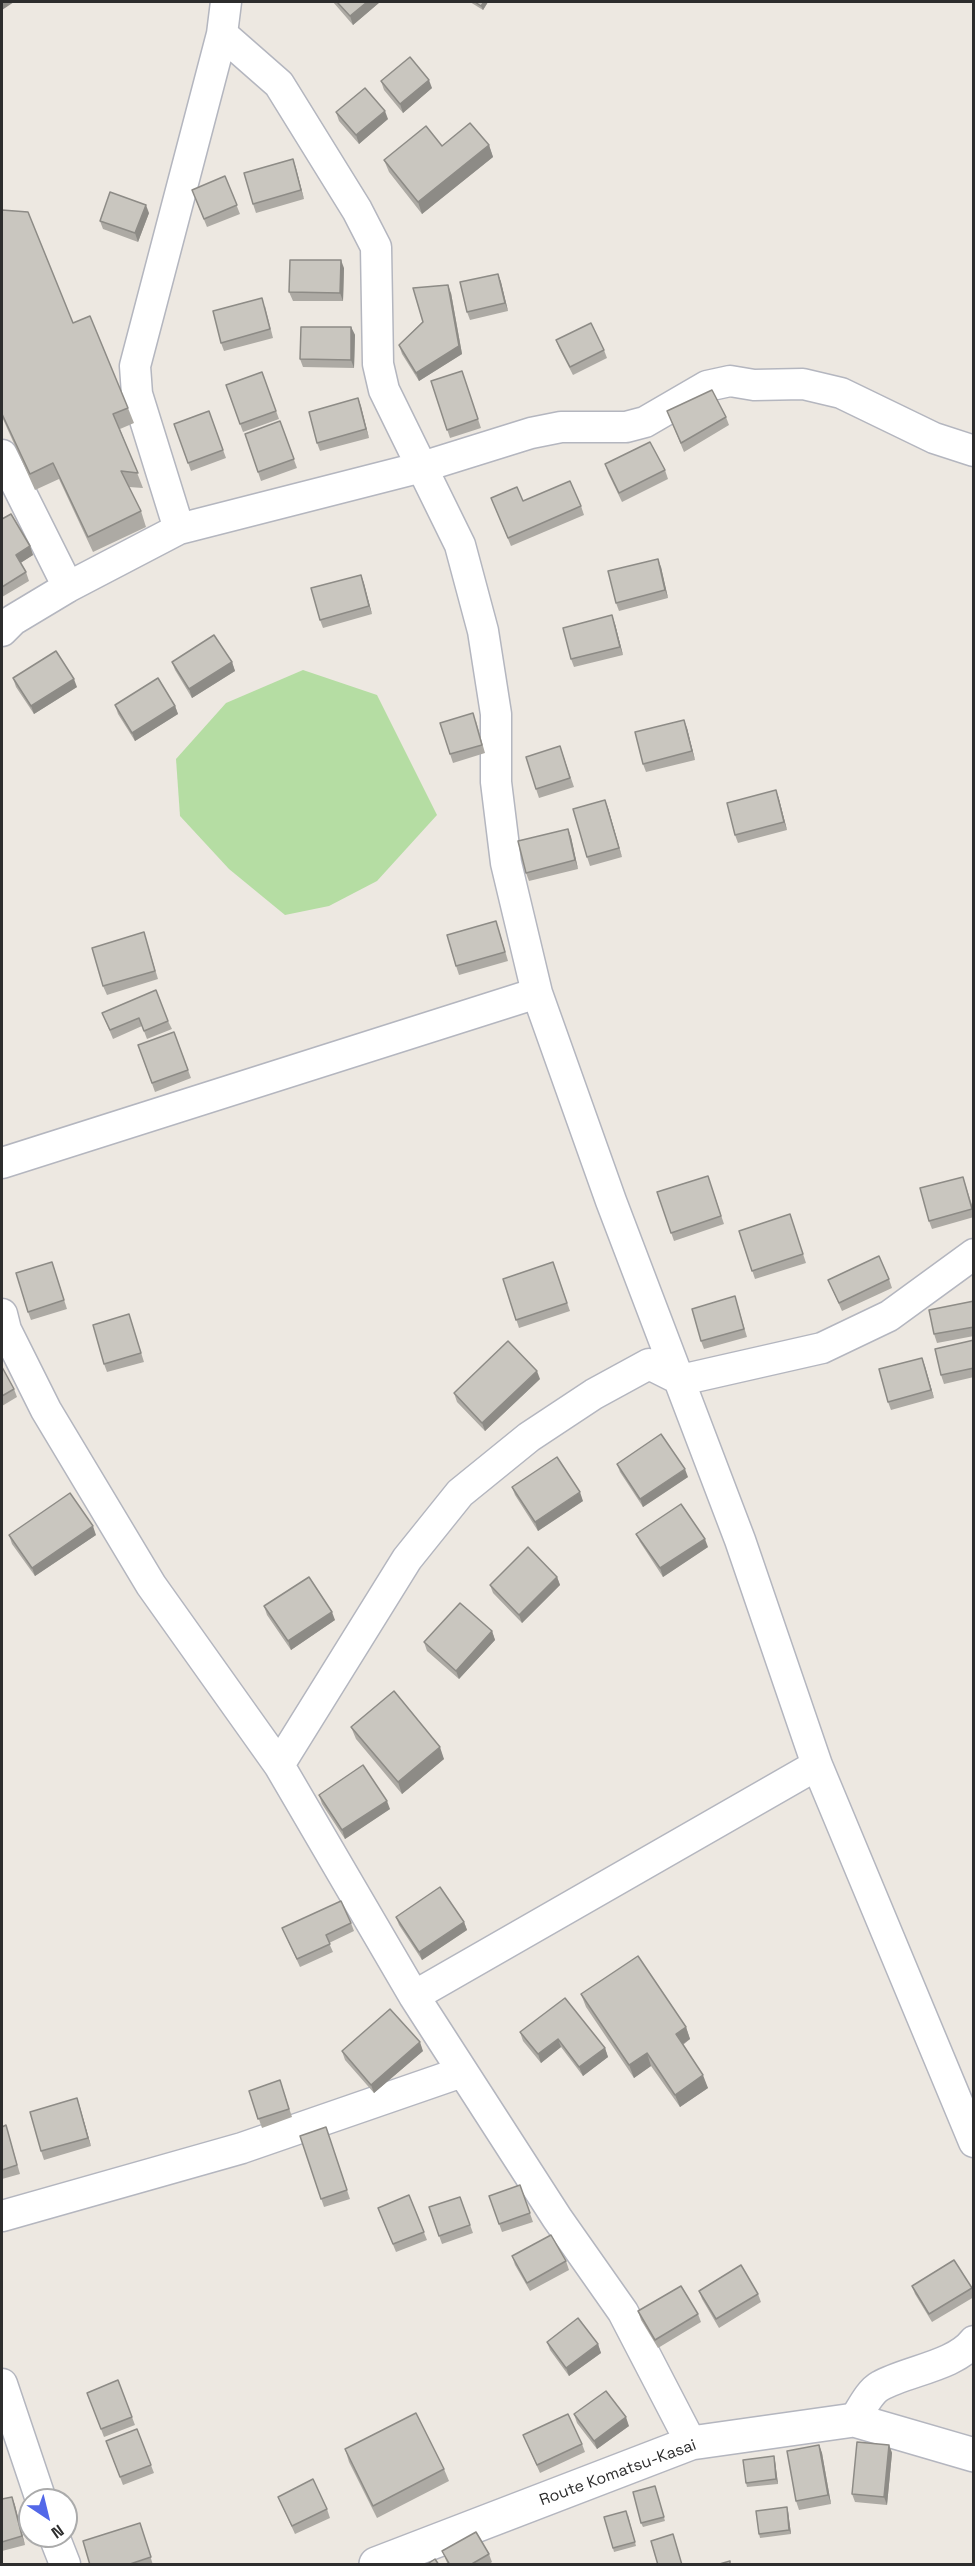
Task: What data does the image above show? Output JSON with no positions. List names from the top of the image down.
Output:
{
  "streets": {
    "main road": ["Route Komatsu-Kasai"]
  },
  "north": "bottom right"
}
